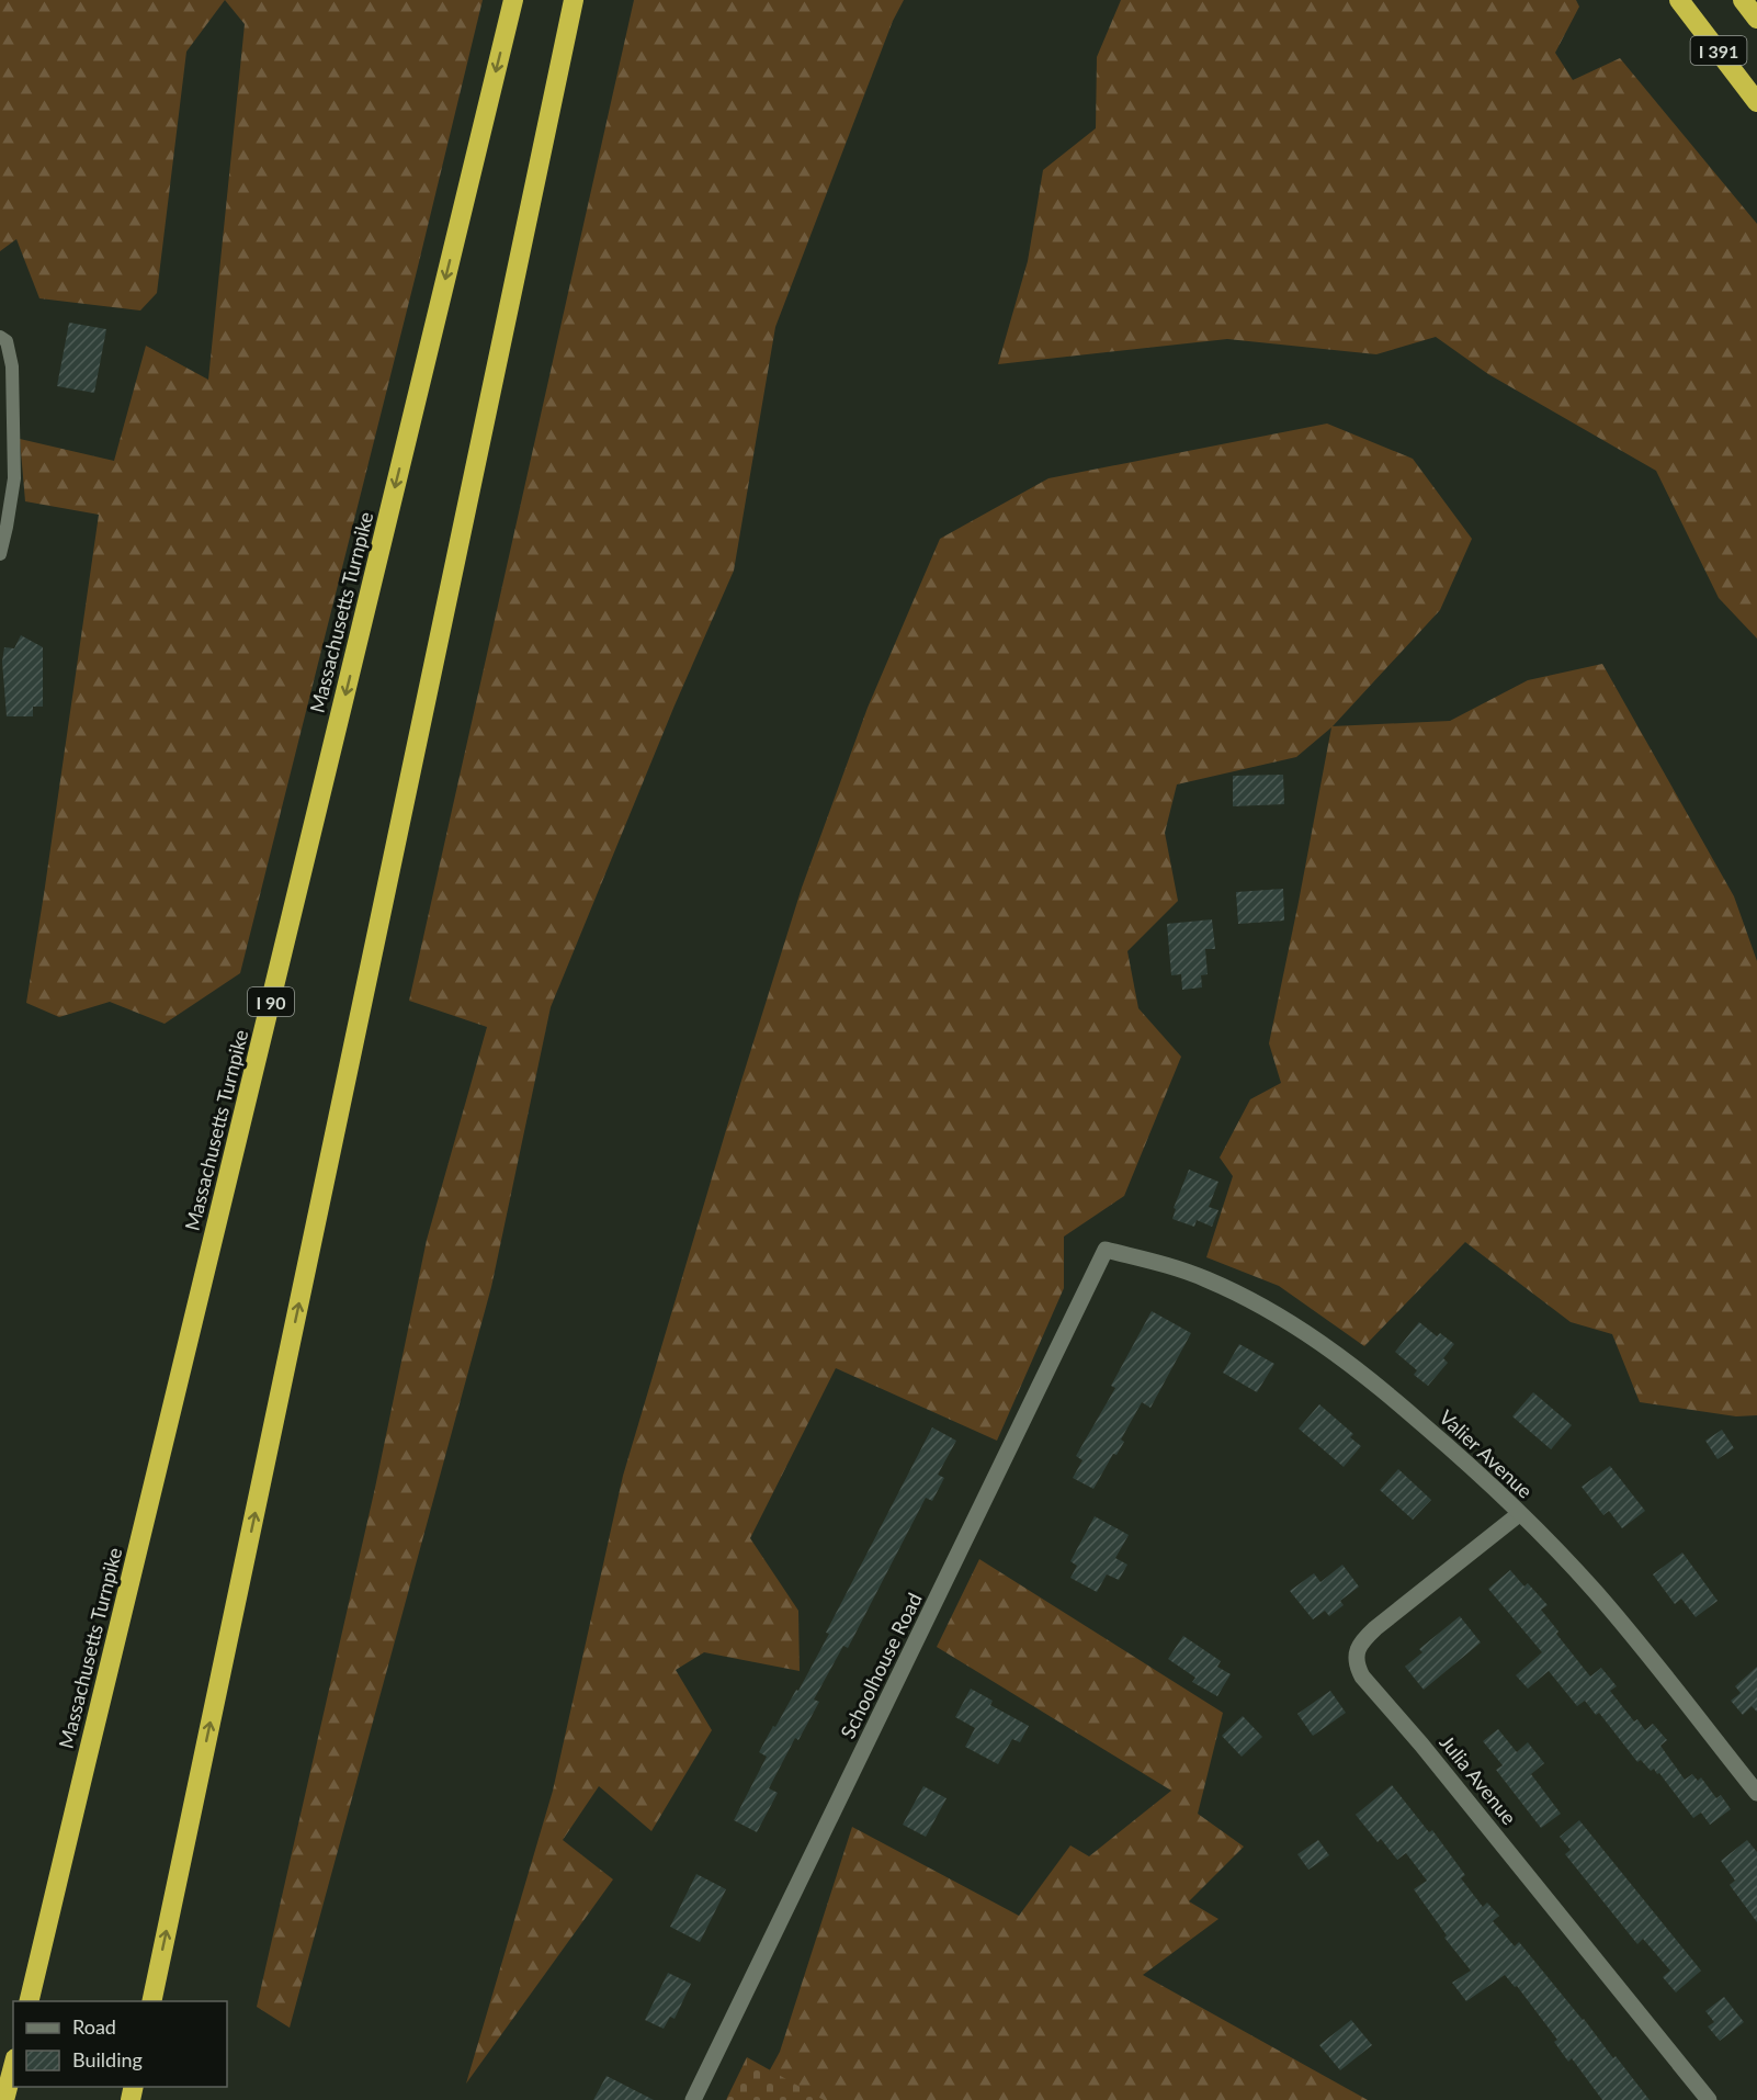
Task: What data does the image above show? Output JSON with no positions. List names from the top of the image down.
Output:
{
  "streets": {
    "highway": ["I 391", "Massachusetts Turnpike", "I 90"],
    "street": ["Valier Avenue", "Schoolhouse Road", "Julia Avenue"]
  },
  "crossings": [
    ["Valier Avenue", "Schoolhouse Road"],
    ["Valier Avenue", "Julia Avenue"]
  ],
  "legend": ["Road", "Building"]
}
